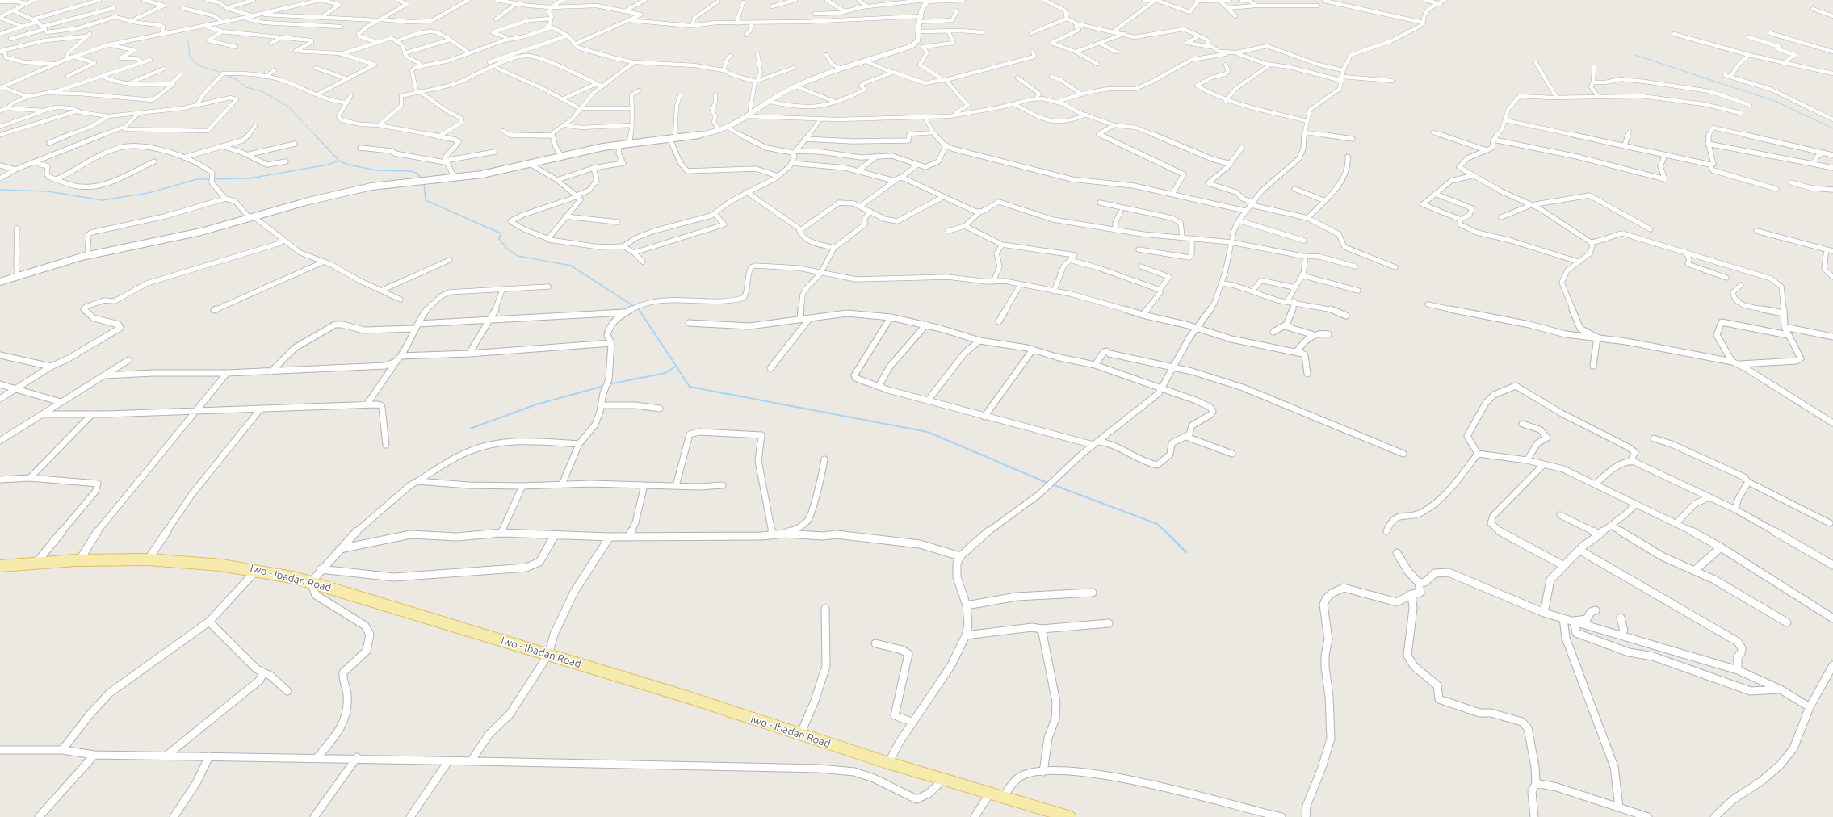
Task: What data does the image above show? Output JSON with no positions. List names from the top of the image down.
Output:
{
  "streets": {
    "main road": ["Iwo - Ibadan Road"]
  }
}
